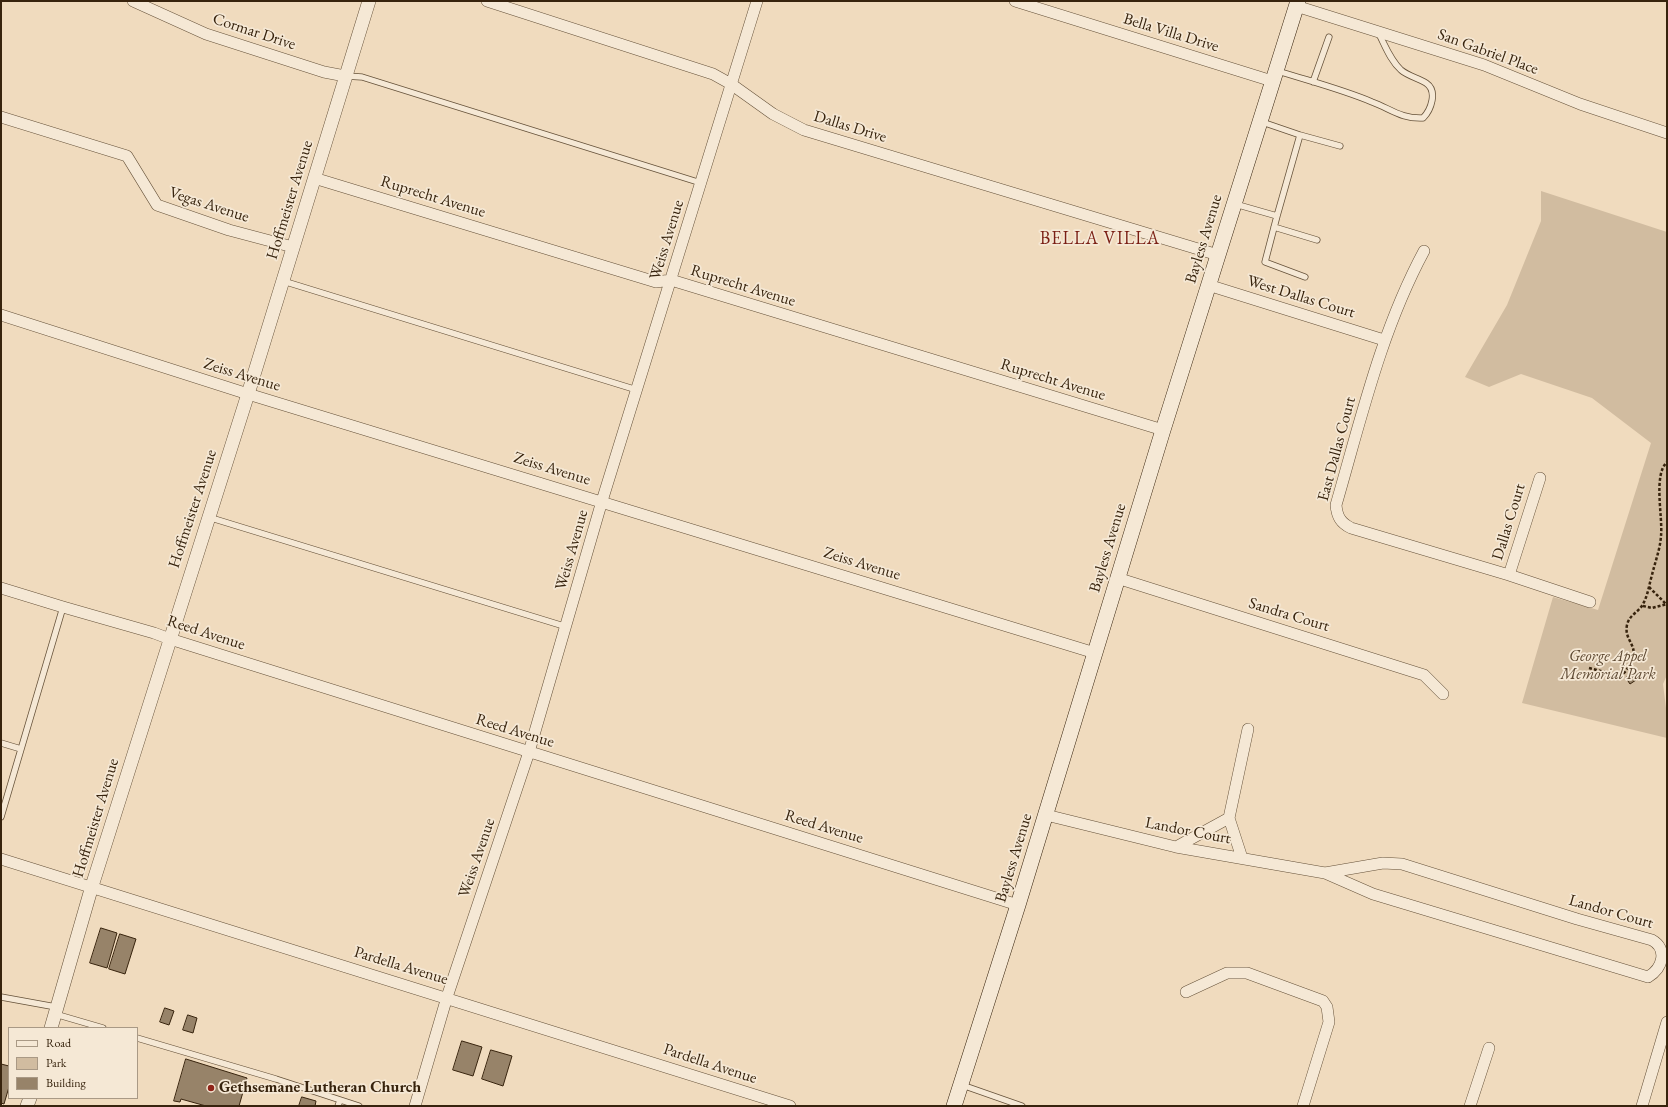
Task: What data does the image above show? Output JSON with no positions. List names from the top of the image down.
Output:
{
  "streets": {
    "main road": ["Bayless Avenue"],
    "street": [
      "Cormar Drive",
      "Bella Villa Drive",
      "San Gabriel Place",
      "Dallas Drive",
      "Ruprecht Avenue",
      "Hoffmeister Avenue",
      "Vegas Avenue",
      "Weiss Avenue",
      "West Dallas Court",
      "Zeiss Avenue",
      "East Dallas Court",
      "Dallas Court",
      "Sandra Court",
      "Reed Avenue",
      "Landor Court",
      "Pardella Avenue"
    ]
  },
  "crossings": [
    ["Cormar Drive", "Hoffmeister Avenue"],
    ["Bella Villa Drive", "Bayless Avenue"],
    ["San Gabriel Place", "Bayless Avenue"],
    ["Dallas Drive", "Bayless Avenue"],
    ["Dallas Drive", "Weiss Avenue"],
    ["Ruprecht Avenue", "Hoffmeister Avenue"],
    ["Ruprecht Avenue", "Bayless Avenue"],
    ["Ruprecht Avenue", "Weiss Avenue"],
    ["Hoffmeister Avenue", "Vegas Avenue"],
    ["Hoffmeister Avenue", "Zeiss Avenue"],
    ["Hoffmeister Avenue", "Reed Avenue"],
    ["Hoffmeister Avenue", "Pardella Avenue"],
    ["Bayless Avenue", "West Dallas Court"],
    ["Bayless Avenue", "Zeiss Avenue"],
    ["Bayless Avenue", "Sandra Court"],
    ["Bayless Avenue", "Reed Avenue"],
    ["Bayless Avenue", "Landor Court"],
    ["Weiss Avenue", "Zeiss Avenue"],
    ["Weiss Avenue", "Reed Avenue"],
    ["Weiss Avenue", "Pardella Avenue"],
    ["West Dallas Court", "East Dallas Court"],
    ["East Dallas Court", "Dallas Court"]
  ],
  "districts": ["BELLA VILLA"],
  "parks": ["George Appel Memorial Park"],
  "places": ["Gethsemane Lutheran Church"],
  "legend": ["Road", "Park", "Building"]
}
